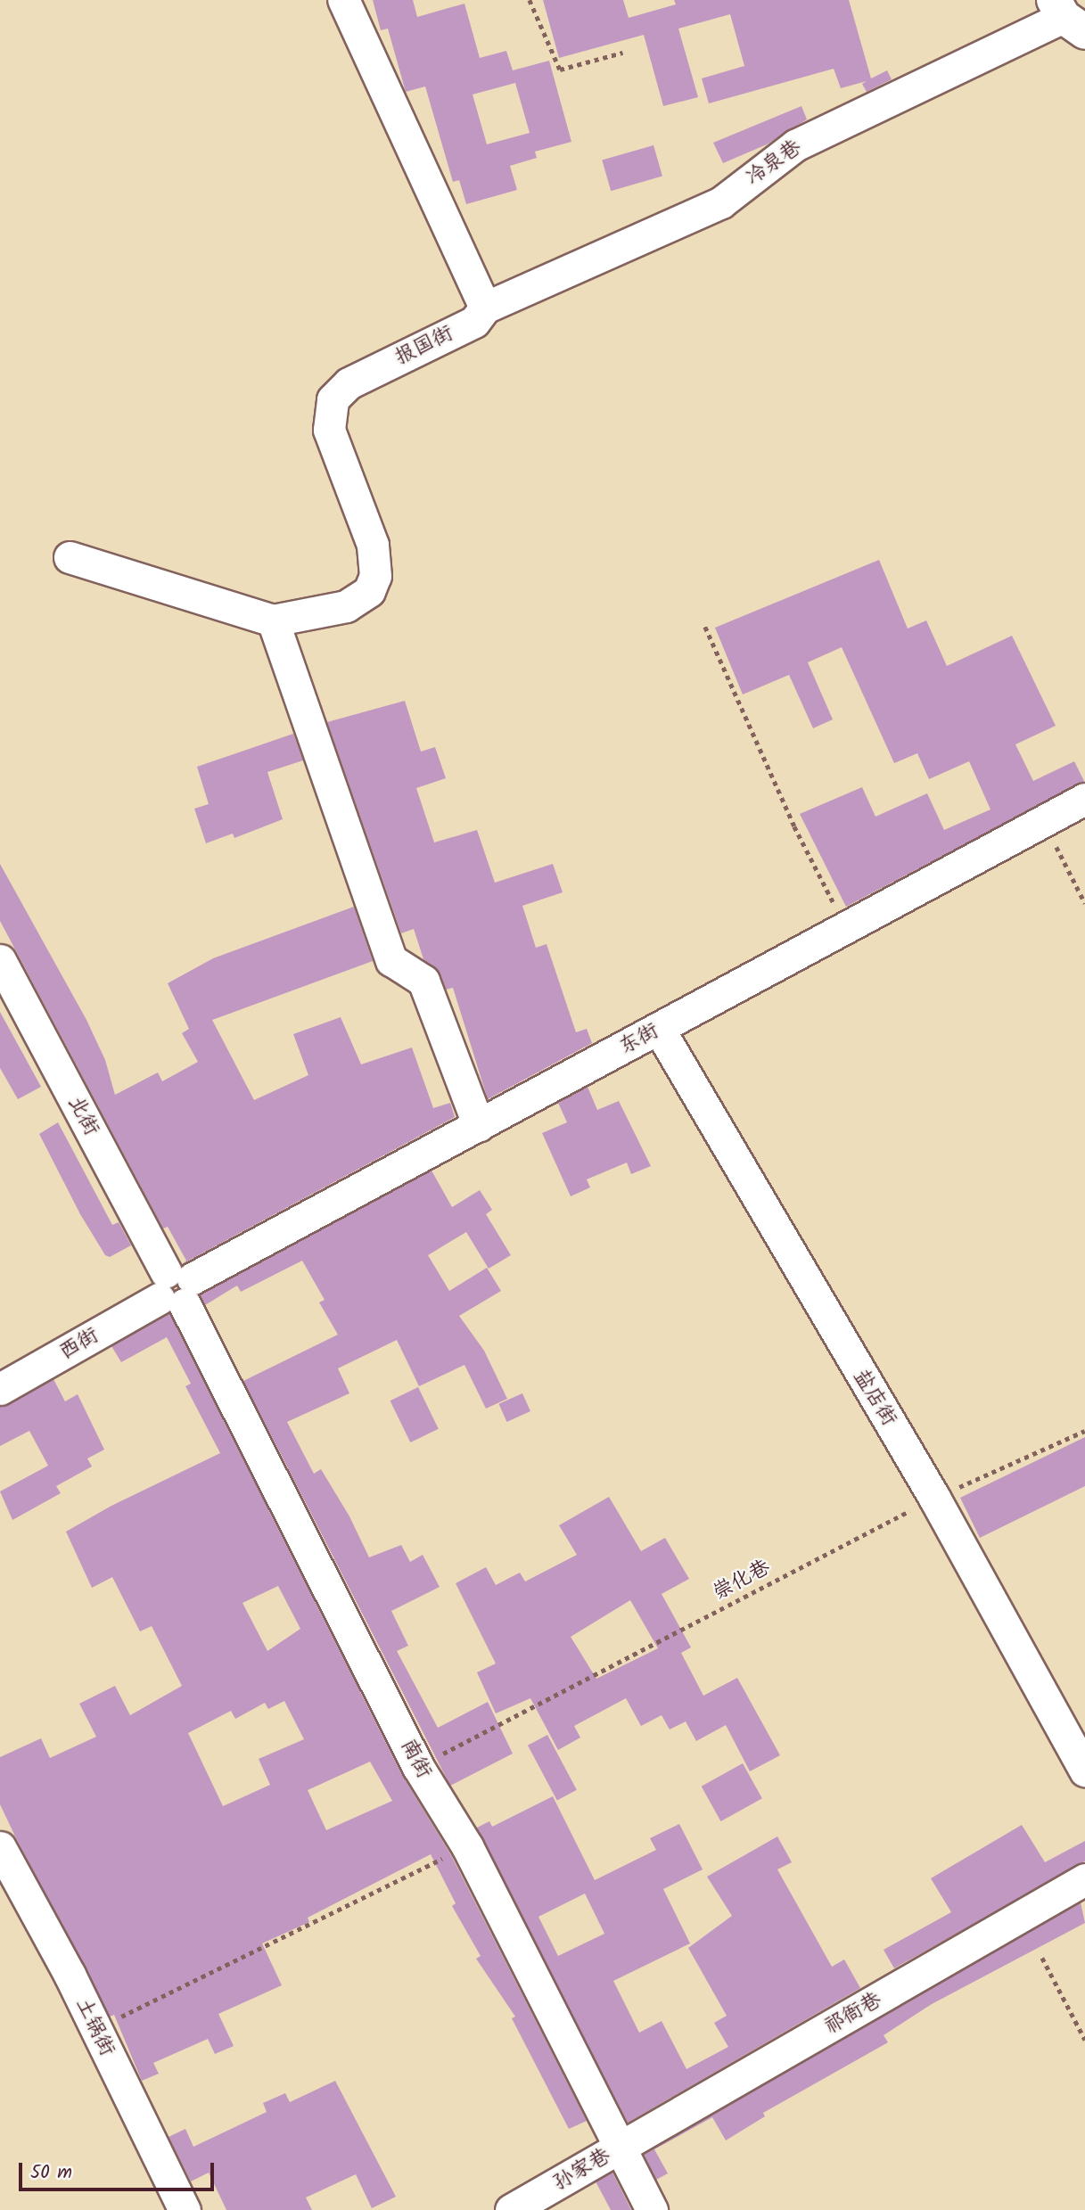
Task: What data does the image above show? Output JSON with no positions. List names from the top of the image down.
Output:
{
  "streets": {
    "street": [
      "冷泉巷",
      "报国街",
      "东街",
      "北街",
      "西街",
      "盐店街",
      "南街",
      "祁衙巷",
      "土锅街",
      "孙家巷"
    ],
    "path": ["崇化巷"]
  },
  "crossings": [
    ["冷泉巷", "报国街"],
    ["东街", "北街"],
    ["东街", "西街"],
    ["东街", "盐店街"],
    ["东街", "南街"],
    ["北街", "西街"],
    ["北街", "南街"],
    ["西街", "南街"],
    ["盐店街", "崇化巷"],
    ["崇化巷", "南街"],
    ["南街", "祁衙巷"],
    ["南街", "孙家巷"],
    ["祁衙巷", "孙家巷"]
  ],
  "scale_bar": "50 m"
}
